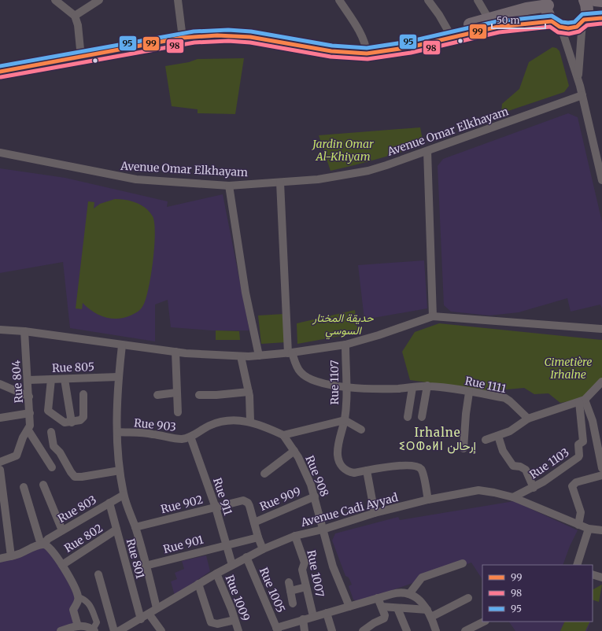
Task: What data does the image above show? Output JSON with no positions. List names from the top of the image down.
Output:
{
  "streets": {
    "street": [
      "Avenue Omar Elkhayam",
      "Rue 805",
      "Rue 804",
      "Rue 1107",
      "Rue 1111",
      "Rue 903",
      "Rue 1103",
      "Rue 908",
      "Rue 911",
      "Rue 909",
      "Rue 902",
      "Rue 803",
      "Avenue Cadi Ayyad",
      "Rue 802",
      "Rue 901",
      "Rue 801",
      "Rue 1007",
      "Rue 1005",
      "Rue 1009"
    ]
  },
  "crossings": [
    ["Avenue Omar Elkhayam", "Rue 1111"],
    ["Rue 805", "Rue 804"],
    ["Rue 1107", "Rue 1111"],
    ["Rue 903", "Rue 911"],
    ["Rue 1103", "Avenue Cadi Ayyad"],
    ["Rue 908", "Rue 909"],
    ["Rue 908", "Avenue Cadi Ayyad"],
    ["Rue 911", "Rue 902"],
    ["Rue 911", "Avenue Cadi Ayyad"],
    ["Rue 911", "Rue 901"],
    ["Rue 909", "Rue 902"],
    ["Rue 803", "Rue 801"],
    ["Avenue Cadi Ayyad", "Rue 801"],
    ["Avenue Cadi Ayyad", "Rue 1007"],
    ["Avenue Cadi Ayyad", "Rue 1005"],
    ["Avenue Cadi Ayyad", "Rue 1009"],
    ["Rue 802", "Rue 801"]
  ],
  "districts": ["Irhalne ⵉⵔⵀⴰⵍⵏ إرحالن"],
  "parks": ["Jardin Omar Al-Khiyam", "حديقة المختار السوسي", "Cimetière Irhalne"],
  "lines": ["transit line 95", "transit line 99", "transit line 98"],
  "legend": ["99", "98", "95"],
  "scale_bar": "50 m"
}
